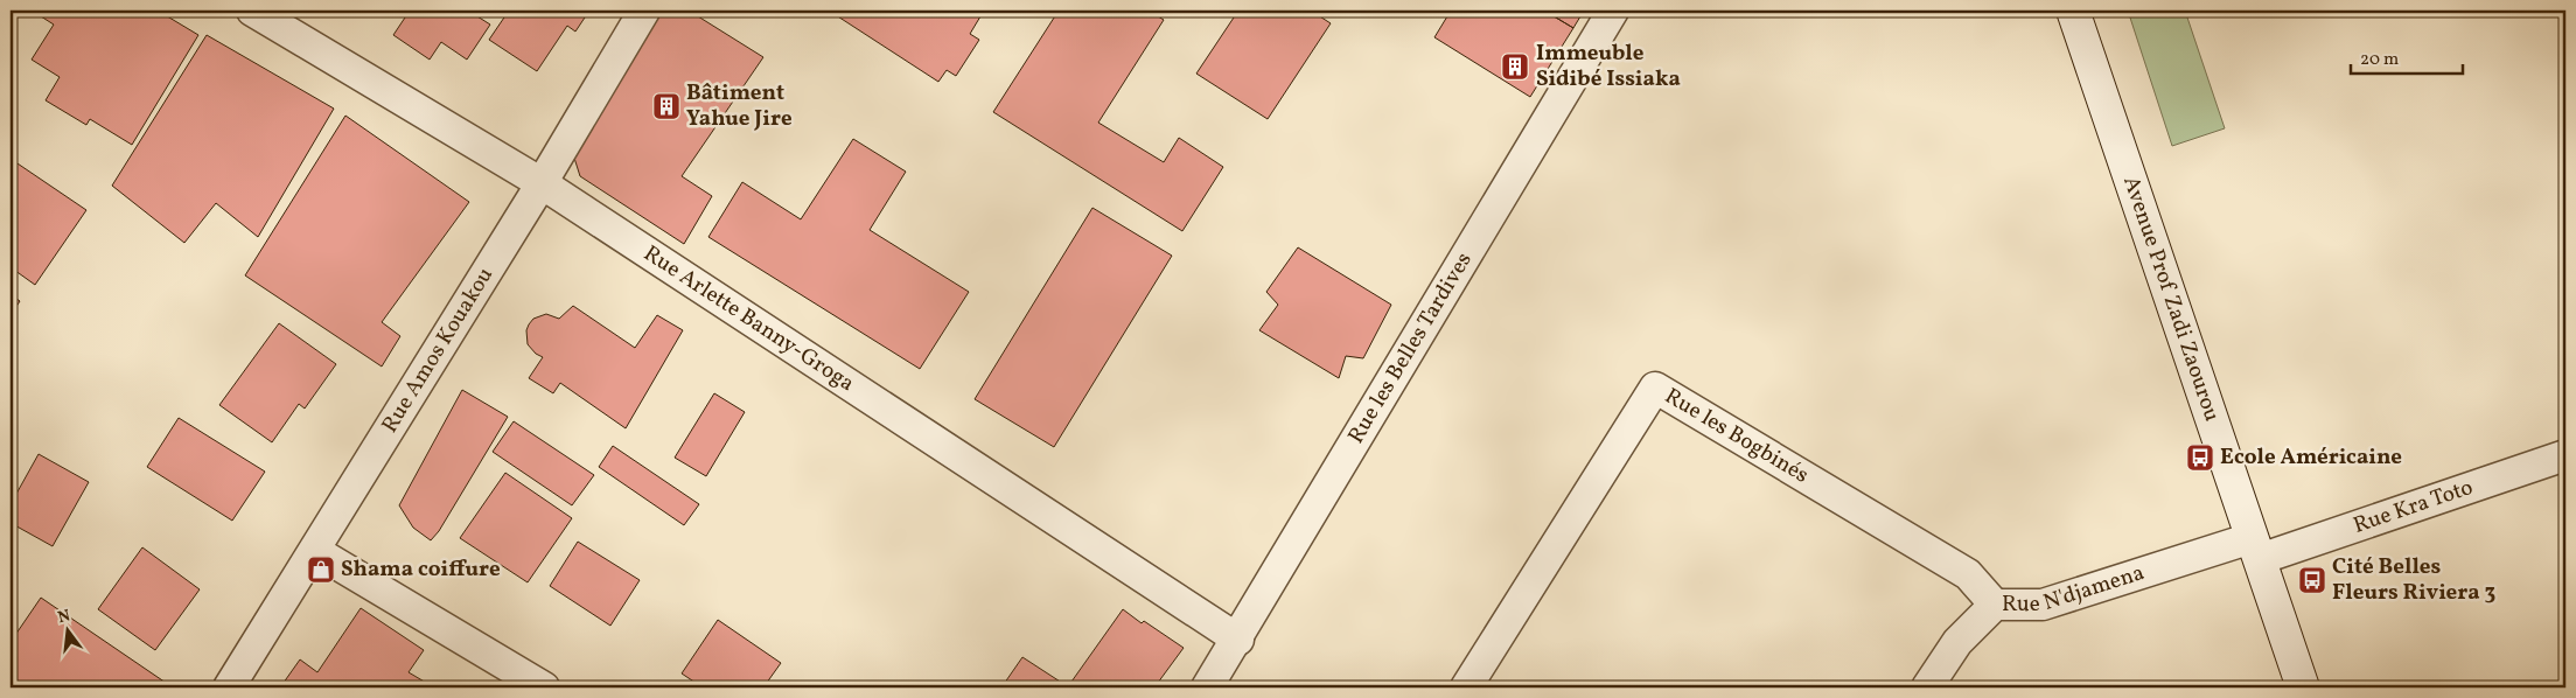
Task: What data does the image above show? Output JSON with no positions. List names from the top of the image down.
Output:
{
  "streets": {
    "main road": ["Avenue Prof Zadi Zaourou"],
    "street": [
      "Rue Arlette Banny-Groga",
      "Rue les Belles Tardives",
      "Rue Amos Kouakou",
      "Rue les Bogbinés",
      "Rue Kra Toto",
      "Rue N'djamena"
    ]
  },
  "crossings": [
    ["Avenue Prof Zadi Zaourou", "Rue Kra Toto"],
    ["Avenue Prof Zadi Zaourou", "Rue N'djamena"],
    ["Rue Arlette Banny-Groga", "Rue les Belles Tardives"],
    ["Rue Arlette Banny-Groga", "Rue Amos Kouakou"],
    ["Rue les Bogbinés", "Rue N'djamena"],
    ["Rue Kra Toto", "Rue N'djamena"]
  ],
  "places": {
    "building": ["Immeuble Sidibé Issiaka", "Bâtiment Yahue Jire"],
    "bus stop": ["Ecole Américaine", "Cité Belles Fleurs Riviera 3"],
    "shop": ["Shama coiffure"]
  },
  "scale_bar": "20 m",
  "north": "top"
}
